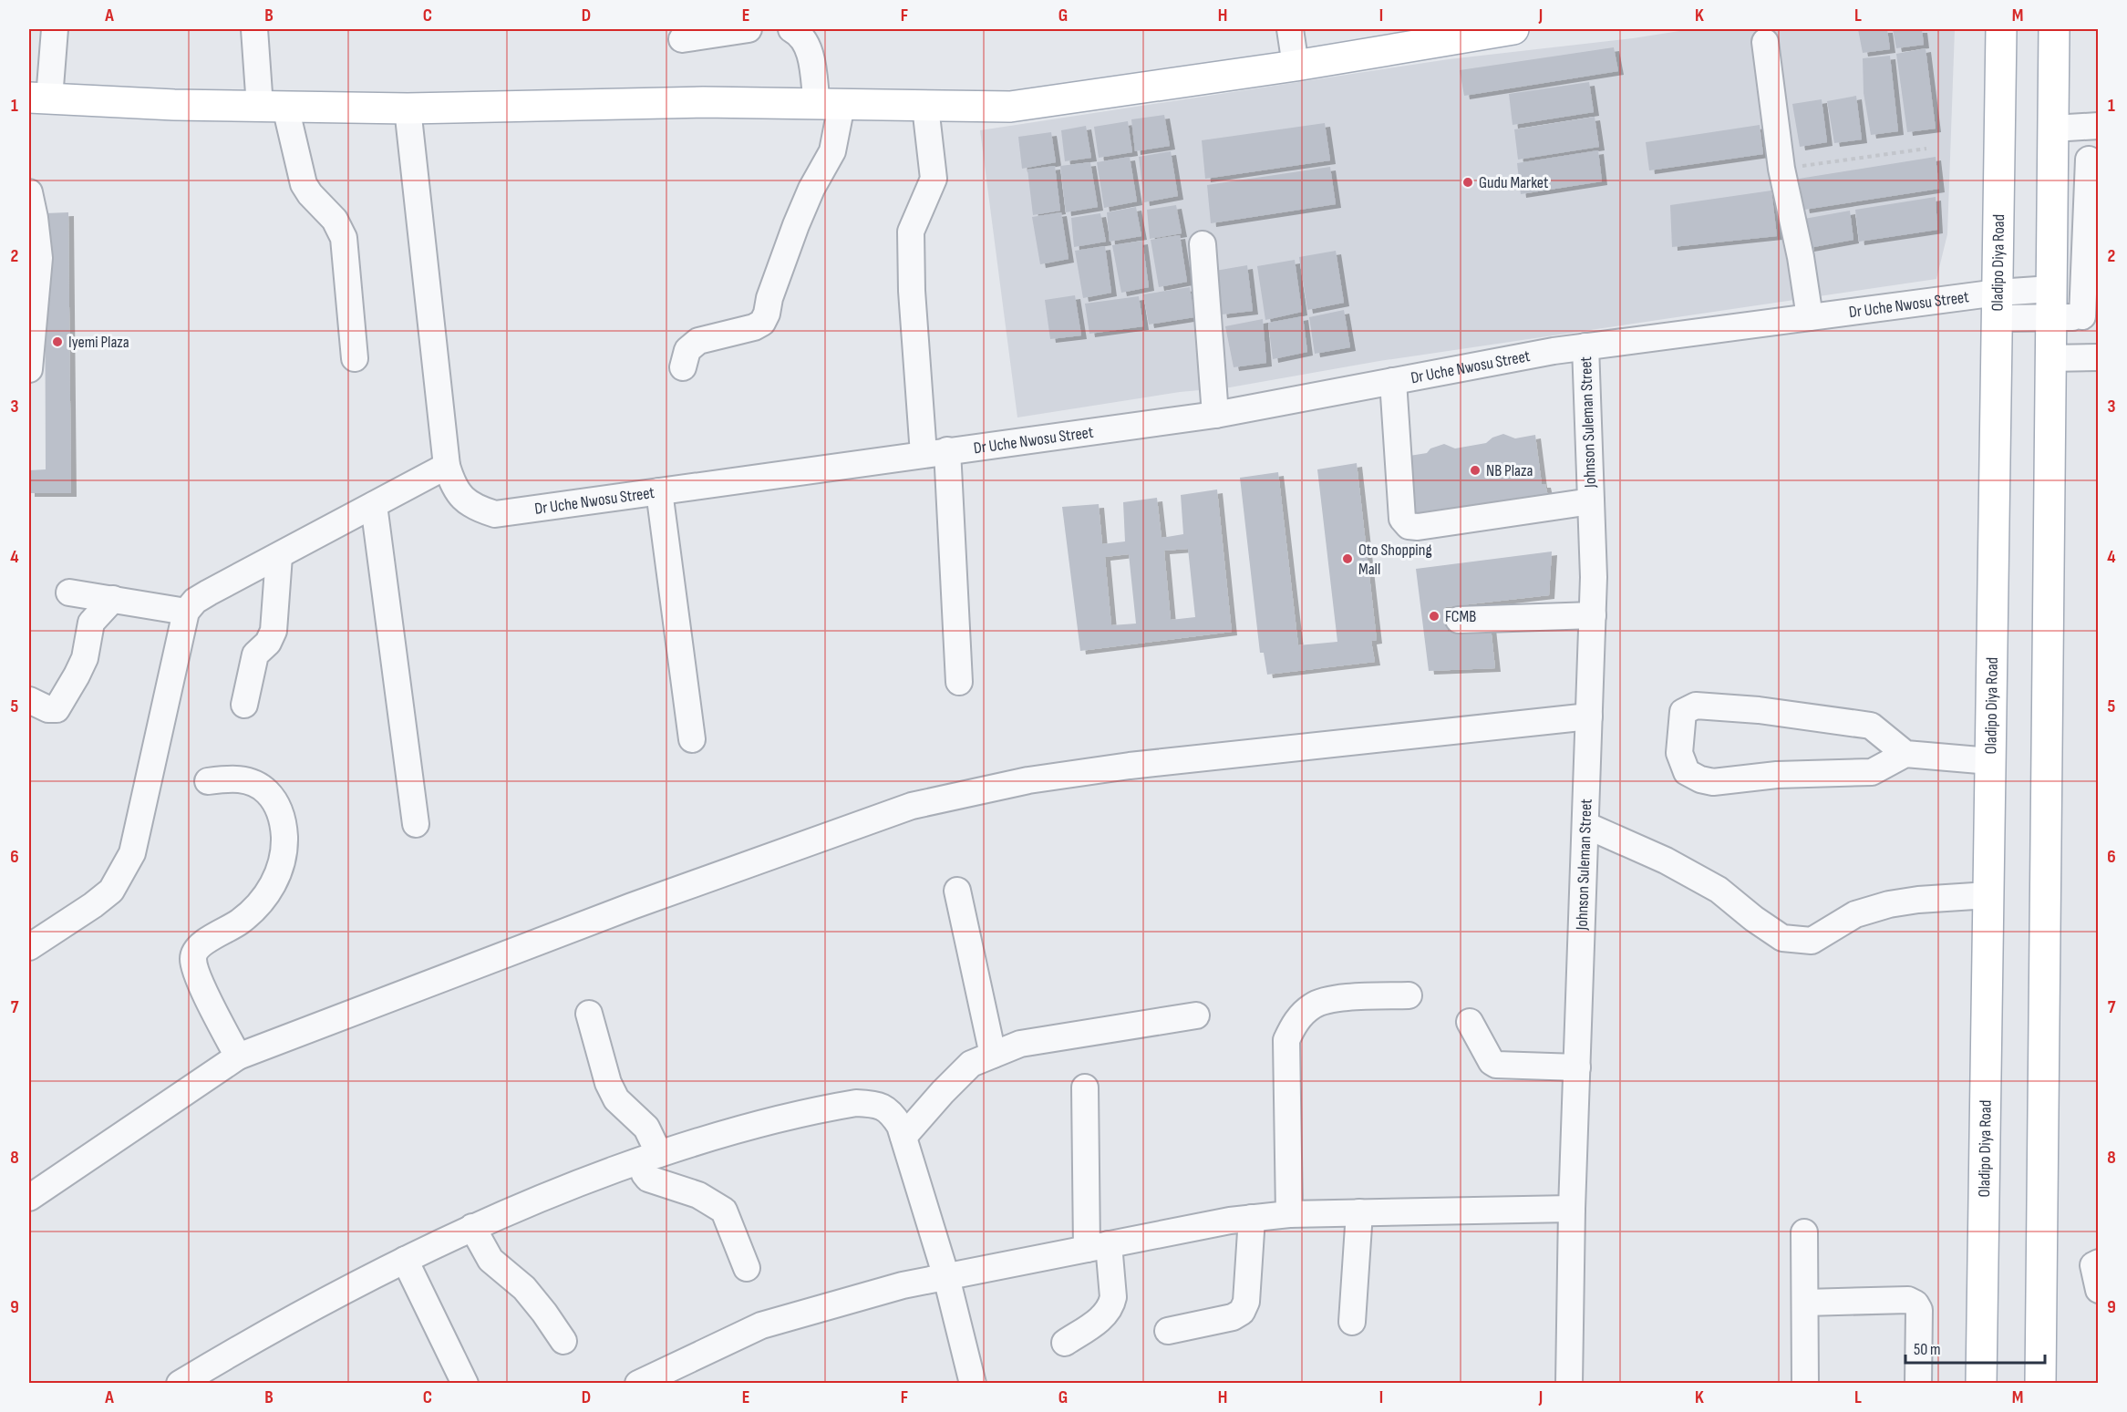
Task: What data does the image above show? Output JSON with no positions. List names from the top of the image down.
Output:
{
  "streets": {
    "main road": ["Oladipo Diya Road"],
    "street": ["Dr Uche Nwosu Street", "Johnson Suleman Street"]
  },
  "crossings": [
    ["Oladipo Diya Road", "Dr Uche Nwosu Street"],
    ["Dr Uche Nwosu Street", "Johnson Suleman Street"]
  ],
  "places": [
    "Gudu Market",
    "Iyemi Plaza",
    "NB Plaza",
    "Oto Shopping Mall",
    "FCMB"
  ],
  "scale_bar": "50 m",
  "grid": {
    "columns": [
      "A",
      "B",
      "C",
      "D",
      "E",
      "F",
      "G",
      "H",
      "I",
      "J",
      "K",
      "L",
      "M"
    ],
    "rows": [
      "1",
      "2",
      "3",
      "4",
      "5",
      "6",
      "7",
      "8",
      "9"
    ]
  }
}
